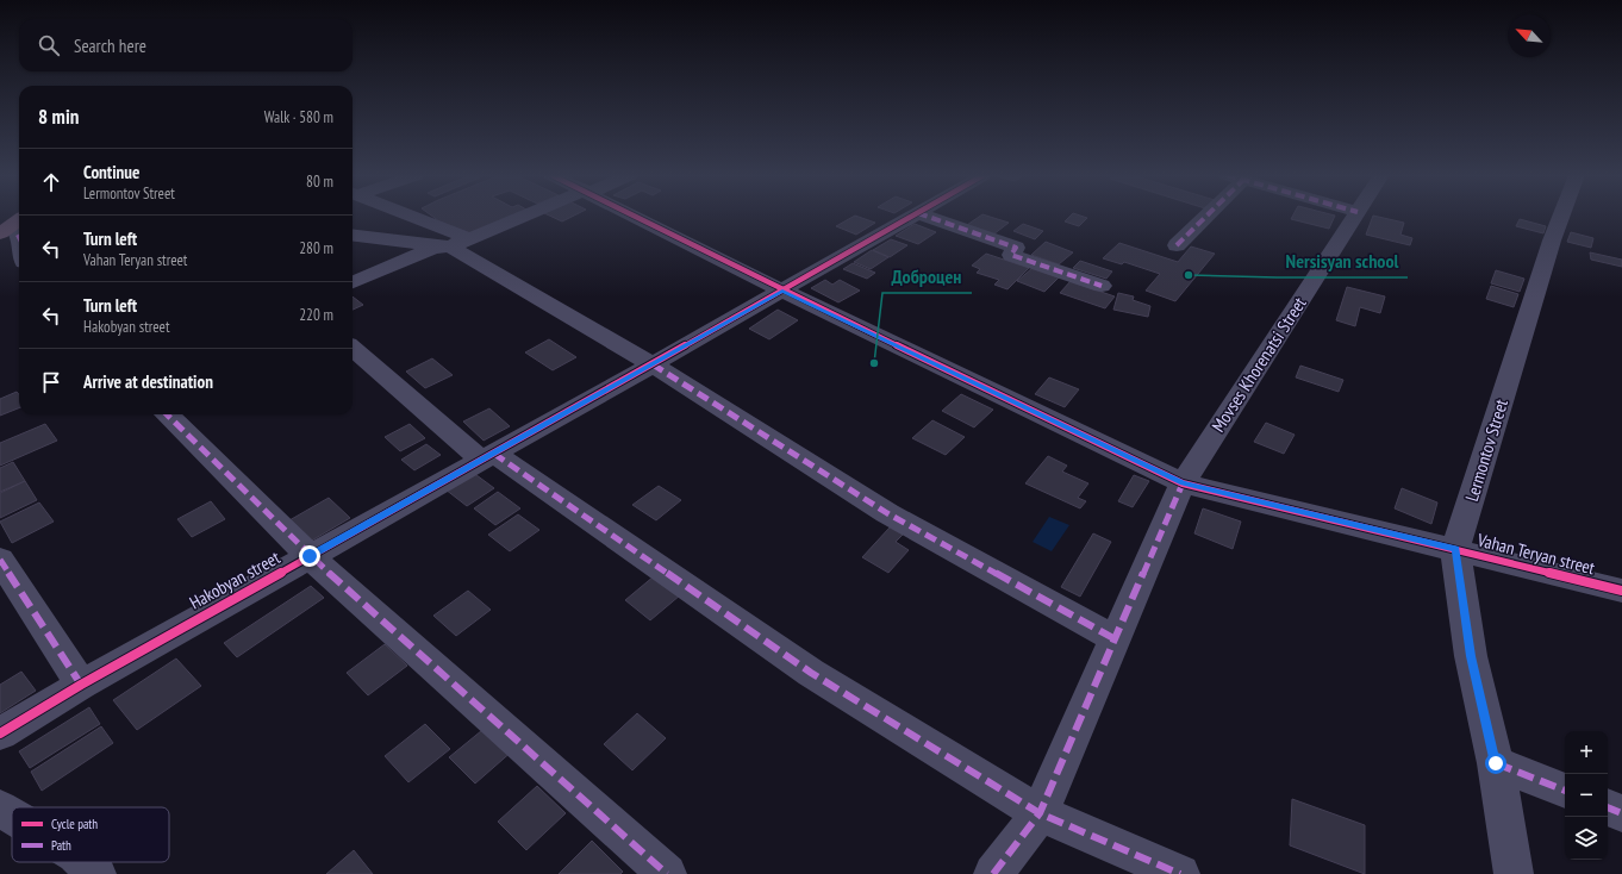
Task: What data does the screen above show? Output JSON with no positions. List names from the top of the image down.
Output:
{
  "streets": {
    "street": [
      "Movses Khorenatsi Street",
      "Lermontov Street",
      "Vahan Teryan street",
      "Hakobyan street"
    ]
  },
  "crossings": [
    ["Movses Khorenatsi Street", "Vahan Teryan street"],
    ["Lermontov Street", "Vahan Teryan street"],
    ["Vahan Teryan street", "Hakobyan street"]
  ],
  "places": ["Nersisyan school", "Доброцен"],
  "legend": ["Cycle path", "Path"],
  "north": "top left",
  "page": {
    "search": "Search here",
    "heading": ["8 min", "Walk · 580 m"],
    "list": [
      ["Continue", "Lermontov Street", "80 m"],
      ["Turn left", "Vahan Teryan street", "280 m"],
      ["Turn left", "Hakobyan street", "220 m"],
      "Arrive at destination"
    ],
    "map_buttons": ["+", "−"]
  }
}
